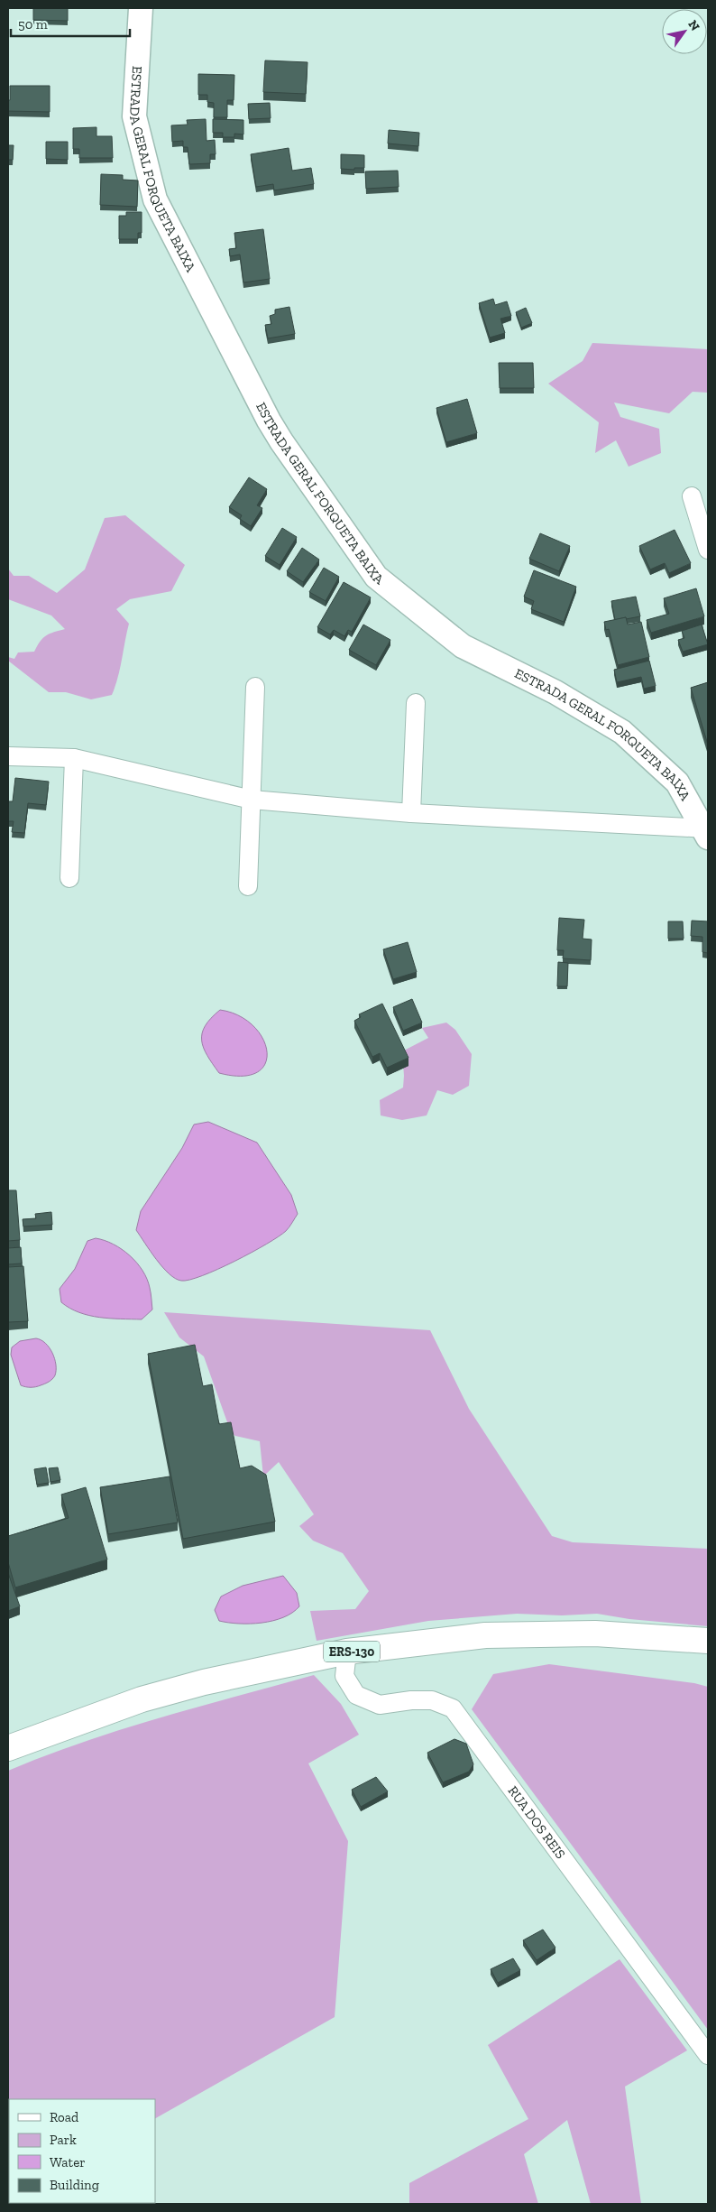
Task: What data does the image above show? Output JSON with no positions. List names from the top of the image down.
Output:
{
  "streets": {
    "main road": ["ERS-130"],
    "street": ["ESTRADA GERAL FORQUETA BAIXA", "RUA DOS REIS"]
  },
  "crossings": [
    ["ERS-130", "RUA DOS REIS"]
  ],
  "legend": [
    "Road",
    "Park",
    "Water",
    "Building"
  ],
  "scale_bar": "50 m",
  "north": "top right"
}
